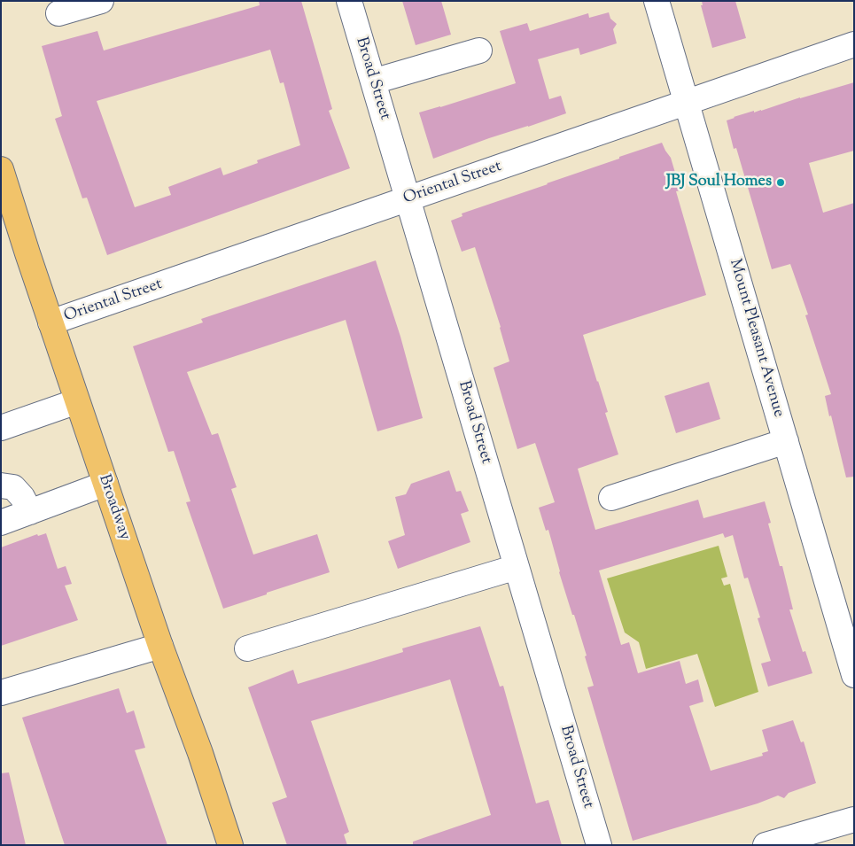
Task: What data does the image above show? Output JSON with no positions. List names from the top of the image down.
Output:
{
  "streets": {
    "main road": ["Broadway"],
    "street": ["Broad Street", "Oriental Street", "Mount Pleasant Avenue"]
  },
  "crossings": [
    ["Broad Street", "Oriental Street"],
    ["Oriental Street", "Mount Pleasant Avenue"],
    ["Oriental Street", "Broadway"]
  ],
  "places": ["JBJ Soul Homes"]
}
